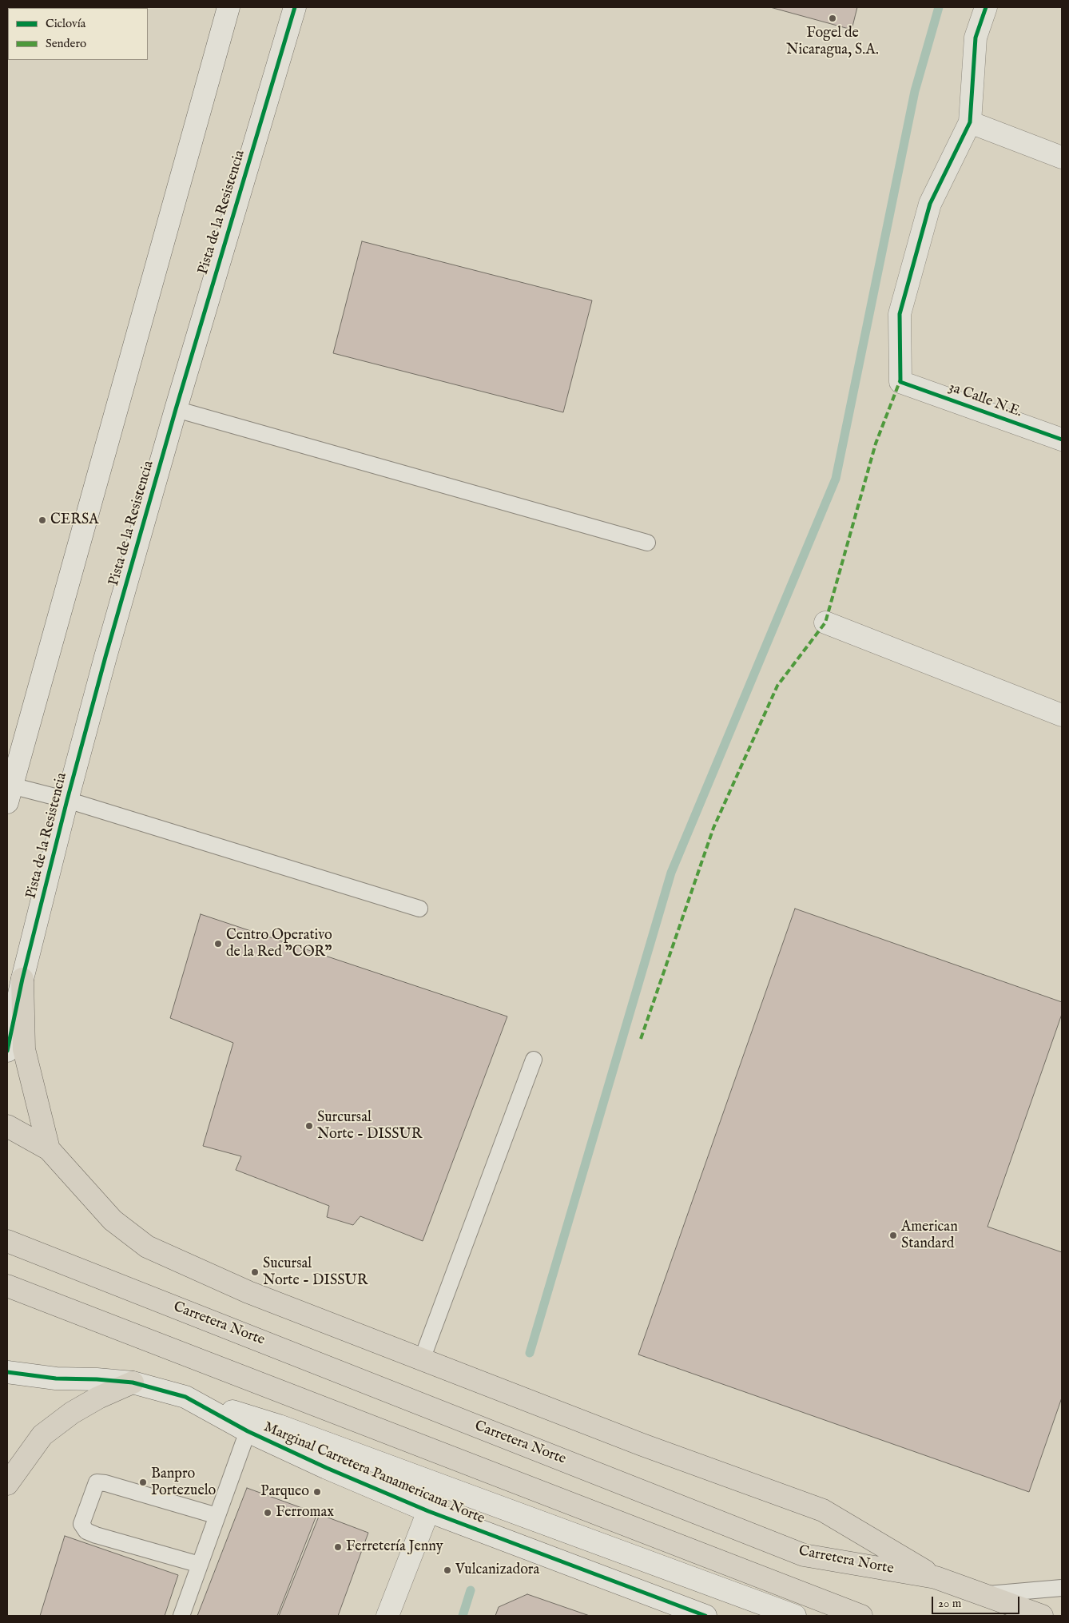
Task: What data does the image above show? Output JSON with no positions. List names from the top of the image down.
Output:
{
  "streets": {
    "main road": ["Carretera Norte"],
    "street": ["Pista de la Resistencia", "3a Calle N.E.", "Marginal Carretera Panamericana Norte"]
  },
  "places": [
    "Fogel de Nicaragua, S.A.",
    "CERSA",
    "Centro Operativo de la Red \"COR\"",
    "Surcursal Norte - DISSUR",
    "American Standard",
    "Sucursal Norte - DISSUR",
    "Banpro Portezuelo",
    "Parqueo",
    "Ferromax",
    "Ferretería Jenny",
    "Vulcanizadora"
  ],
  "legend": ["Ciclovía", "Sendero"],
  "scale_bar": "20 m"
}
